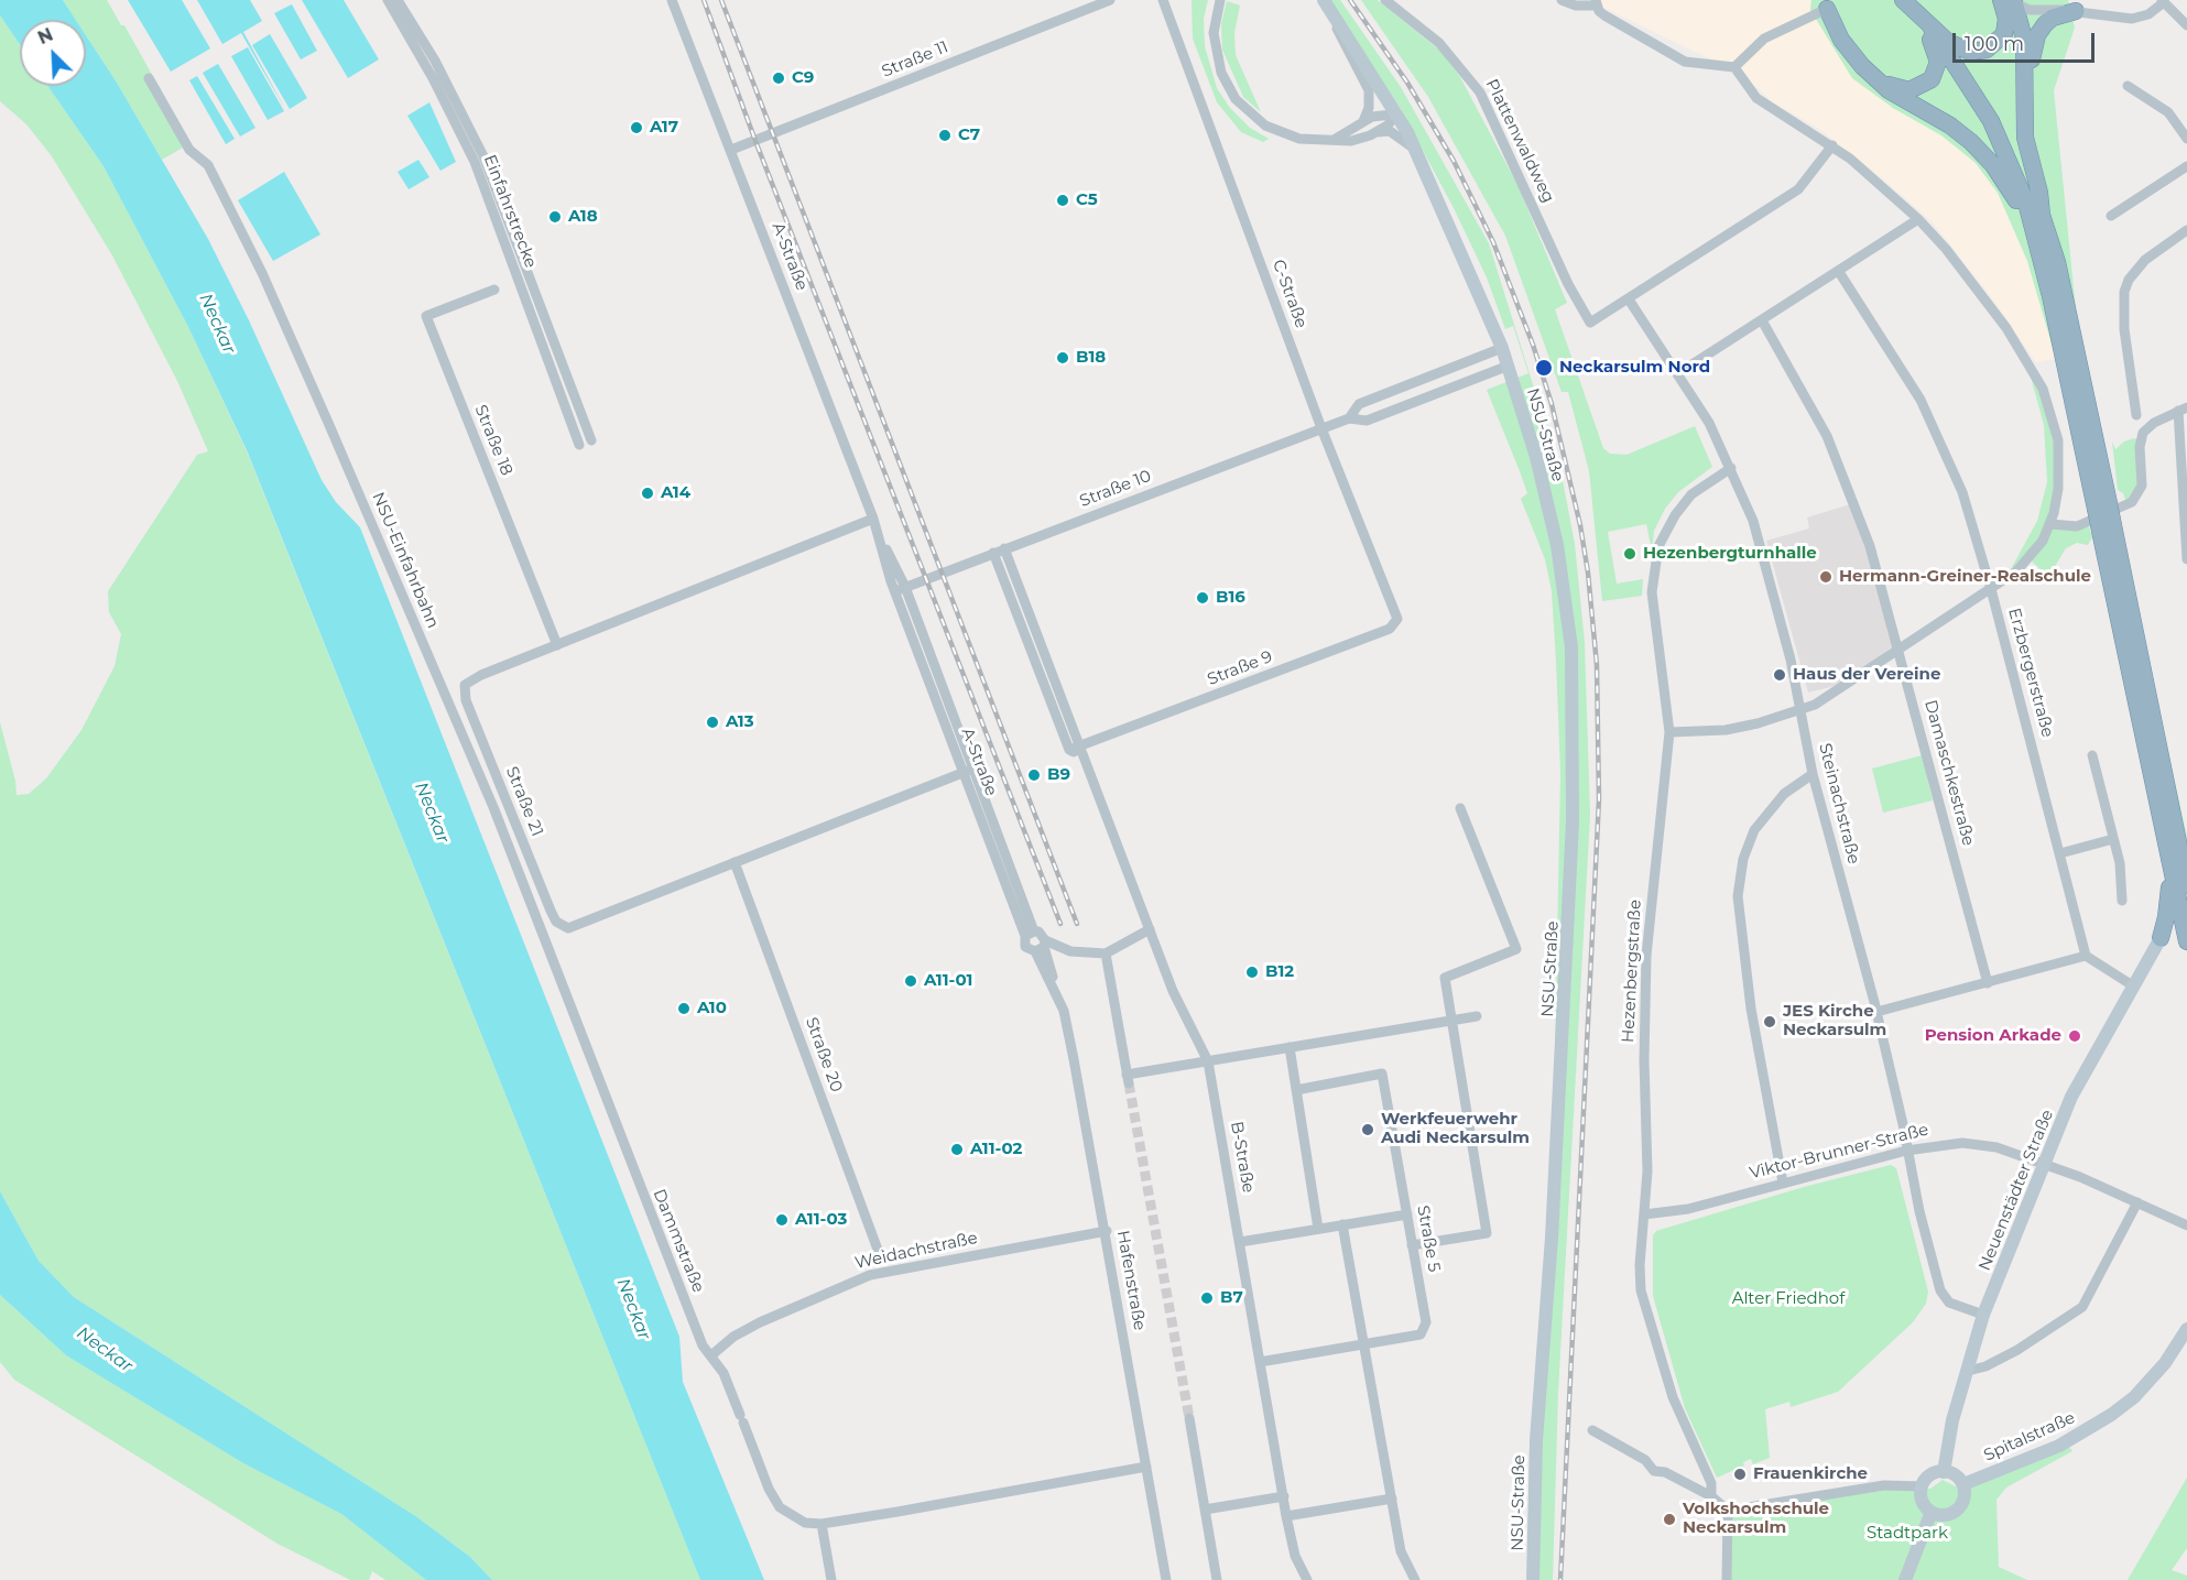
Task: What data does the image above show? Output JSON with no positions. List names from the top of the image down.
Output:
{
  "streets": {
    "main road": ["NSU-Straße", "Neuenstädter Straße", "Spitalstraße"],
    "street": [
      "Straße 11",
      "Plattenwaldweg",
      "Einfahrstrecke",
      "A-Straße",
      "C-Straße",
      "Straße 18",
      "Straße 10",
      "NSU-Einfahrbahn",
      "Straße 9",
      "Erzbergerstraße",
      "Damaschkestraße",
      "Straße 21",
      "Steinachstraße",
      "Hezenbergstraße",
      "Straße 20",
      "Viktor-Brunner-Straße",
      "B-Straße",
      "Straße 5",
      "Dammstraße",
      "Weidachstraße",
      "Hafenstraße"
    ]
  },
  "crossings": [
    ["Straße 11", "A-Straße"],
    ["Plattenwaldweg", "Steinachstraße"],
    ["A-Straße", "Straße 10"],
    ["A-Straße", "Straße 21"],
    ["A-Straße", "Hafenstraße"],
    ["C-Straße", "Straße 10"],
    ["C-Straße", "Straße 9"],
    ["Straße 18", "Straße 21"],
    ["NSU-Einfahrbahn", "Dammstraße"],
    ["Straße 9", "B-Straße"],
    ["Straße 21", "Straße 20"],
    ["Steinachstraße", "Hezenbergstraße"],
    ["Steinachstraße", "Viktor-Brunner-Straße"],
    ["Steinachstraße", "Neuenstädter Straße"],
    ["Hezenbergstraße", "Viktor-Brunner-Straße"],
    ["Viktor-Brunner-Straße", "Neuenstädter Straße"],
    ["B-Straße", "Straße 5"],
    ["Neuenstädter Straße", "Spitalstraße"],
    ["Dammstraße", "Weidachstraße"],
    ["Weidachstraße", "Hafenstraße"]
  ],
  "water": ["Neckar"],
  "parks": ["Alter Friedhof", "Stadtpark"],
  "places": [
    "C9",
    "A17",
    "C7",
    "C5",
    "A18",
    "B18",
    "Neckarsulm Nord",
    "A14",
    "Hezenbergturnhalle",
    "Hermann-Greiner-Realschule",
    "B16",
    "Haus der Vereine",
    "A13",
    "B9",
    "B12",
    "A11-01",
    "A10",
    "JES Kirche Neckarsulm",
    "Pension Arkade",
    "Werkfeuerwehr Audi Neckarsulm",
    "A11-02",
    "A11-03",
    "B7",
    "Frauenkirche",
    "Volkshochschule Neckarsulm"
  ],
  "scale_bar": "100 m",
  "north": "top left"
}
